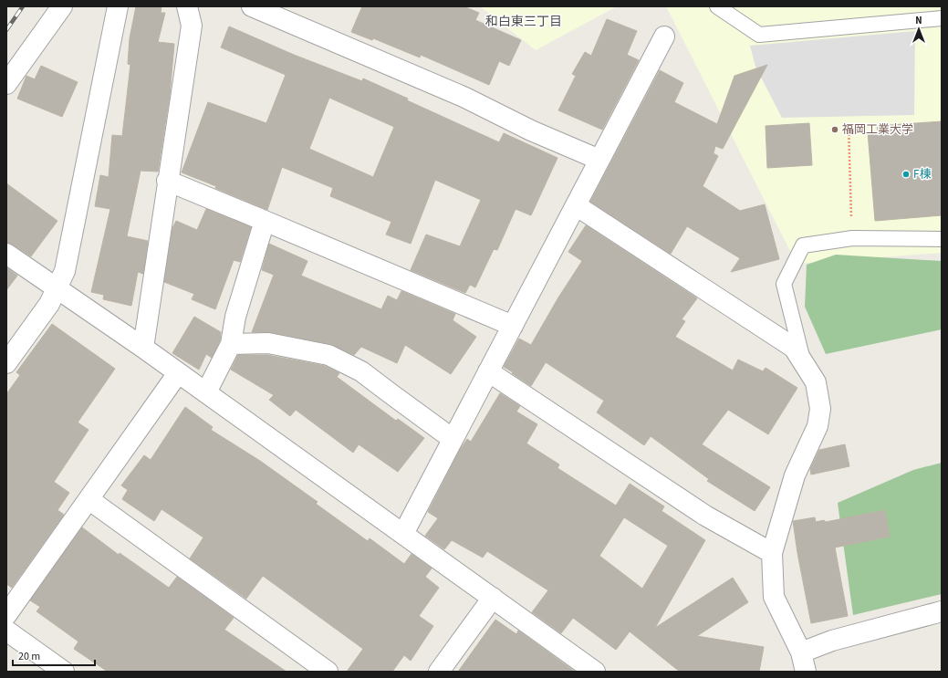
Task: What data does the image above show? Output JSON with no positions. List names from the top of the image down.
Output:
{
  "districts": ["和白東三丁目"],
  "places": ["福岡工業大学", "F棟"],
  "scale_bar": "20 m",
  "north": "top"
}
